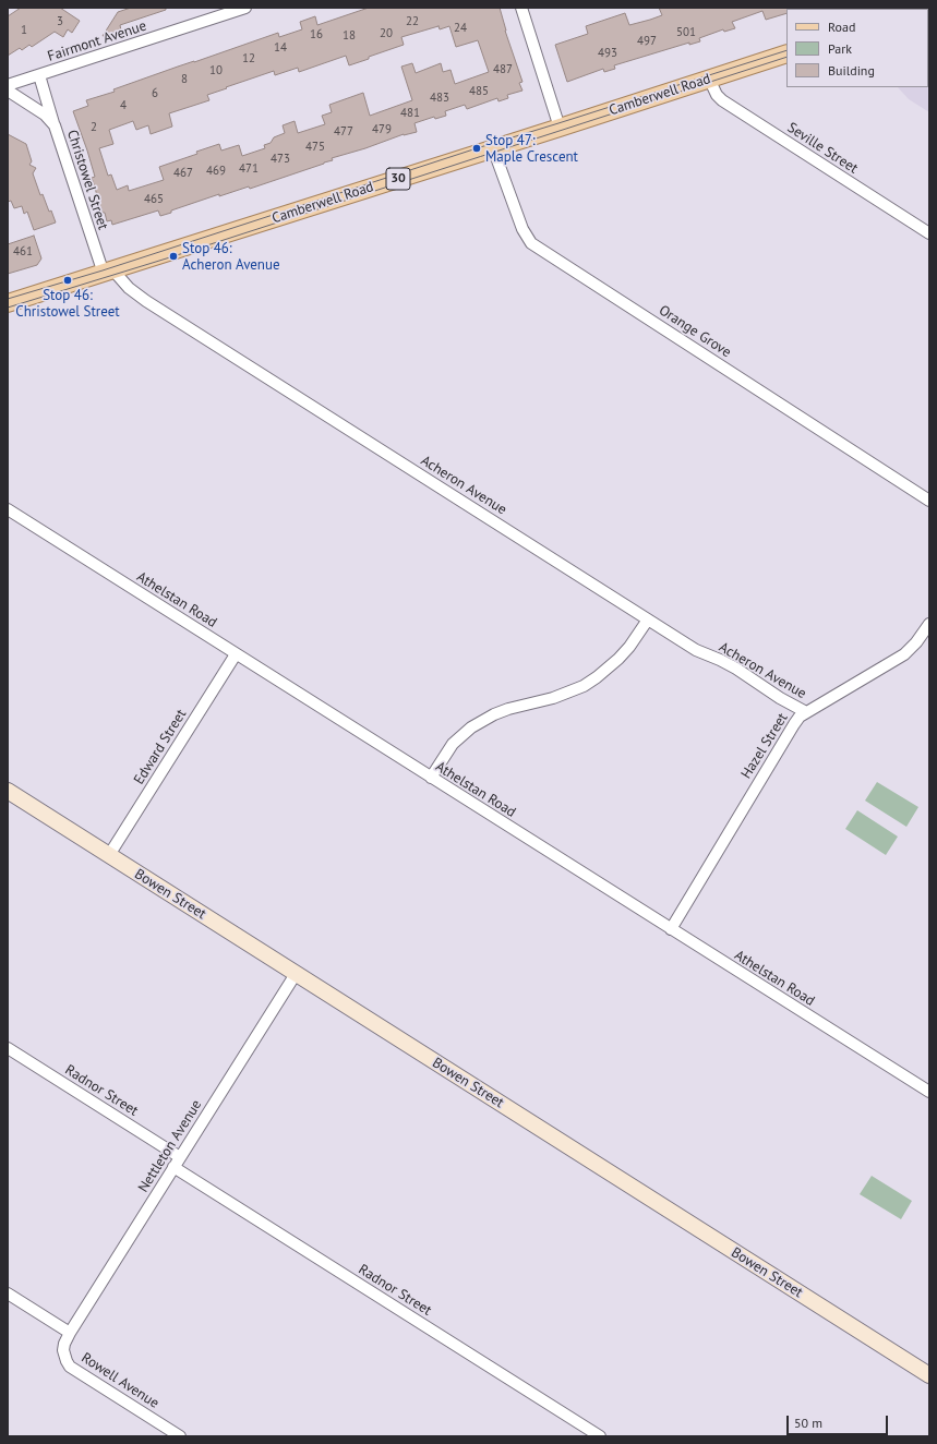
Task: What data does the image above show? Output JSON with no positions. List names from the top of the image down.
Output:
{
  "streets": {
    "main road": ["Camberwell Road", "30"],
    "street": [
      "Fairmont Avenue",
      "Seville Street",
      "Christowel Street",
      "Orange Grove",
      "Acheron Avenue",
      "Athelstan Road",
      "Hazel Street",
      "Edward Street",
      "Bowen Street",
      "Radnor Street",
      "Nettleton Avenue",
      "Rowell Avenue"
    ]
  },
  "crossings": [
    ["Camberwell Road", "Seville Street"],
    ["Camberwell Road", "Christowel Street"],
    ["Camberwell Road", "Orange Grove"],
    ["Camberwell Road", "Acheron Avenue"],
    ["Christowel Street", "Acheron Avenue"],
    ["Acheron Avenue", "Hazel Street"],
    ["Athelstan Road", "Hazel Street"],
    ["Athelstan Road", "Edward Street"],
    ["Edward Street", "Bowen Street"],
    ["Bowen Street", "Nettleton Avenue"],
    ["Radnor Street", "Nettleton Avenue"],
    ["Nettleton Avenue", "Rowell Avenue"]
  ],
  "places": ["Stop 47: Maple Crescent", "Stop 46: Acheron Avenue", "Stop 46: Christowel Street"],
  "house_numbers": [
    "3",
    "22",
    "24",
    "1",
    "501",
    "20",
    "16",
    "18",
    "497",
    "14",
    "493",
    "12",
    "487",
    "10",
    "8",
    "485",
    "6",
    "483",
    "4",
    "481",
    "2",
    "479",
    "477",
    "475",
    "473",
    "471",
    "469",
    "467",
    "465",
    "461"
  ],
  "legend": ["Road", "Park", "Building"],
  "scale_bar": "50 m"
}
